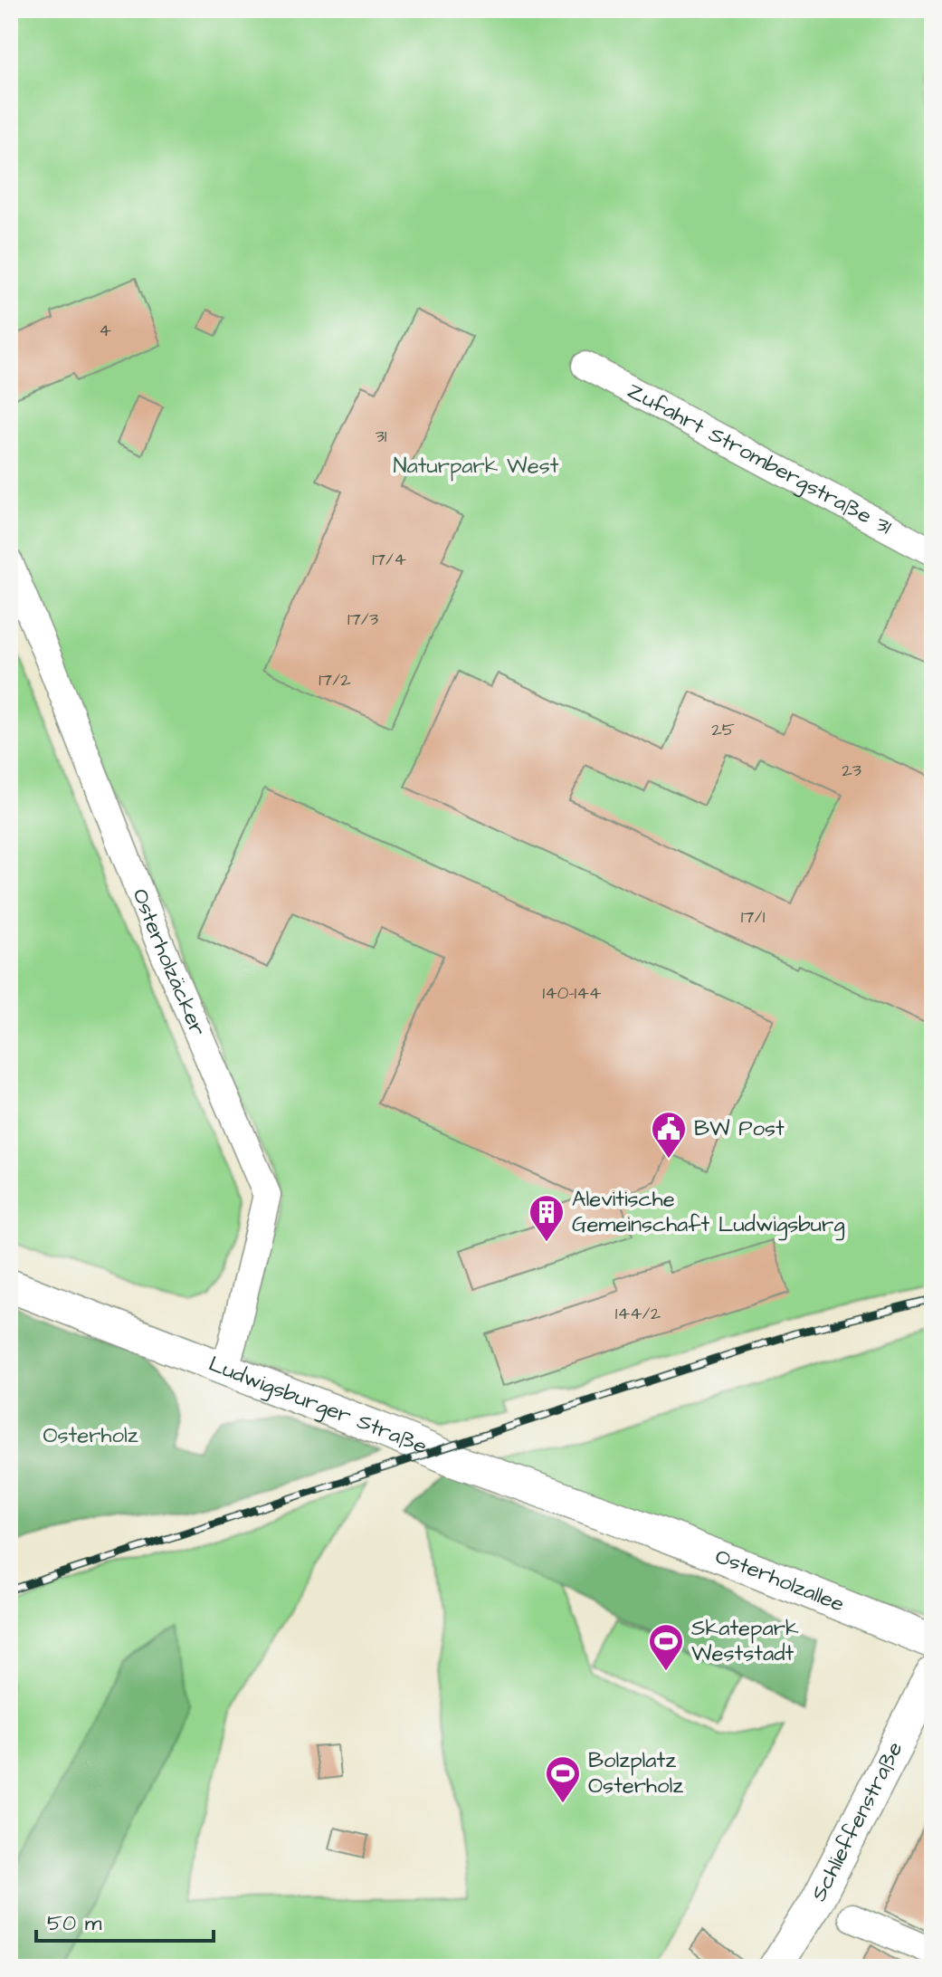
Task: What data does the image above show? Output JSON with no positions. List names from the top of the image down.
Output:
{
  "streets": {
    "street": [
      "Zufahrt Strombergstraße 31",
      "Osterholzäcker",
      "Ludwigsburger Straße",
      "Osterholzallee",
      "Schlieffenstraße"
    ]
  },
  "crossings": [
    ["Osterholzäcker", "Ludwigsburger Straße"],
    ["Ludwigsburger Straße", "Osterholzallee"]
  ],
  "parks": ["Naturpark West", "Osterholz"],
  "places": {
    "public building": ["BW Post"],
    "building": ["Alevitische Gemeinschaft Ludwigsburg"],
    "sports": ["Skatepark Weststadt", "Bolzplatz Osterholz"]
  },
  "house_numbers": [
    "4",
    "31",
    "17/4",
    "17/3",
    "17/2",
    "25",
    "23",
    "17/1",
    "140-144",
    "144/2"
  ],
  "scale_bar": "50 m"
}
